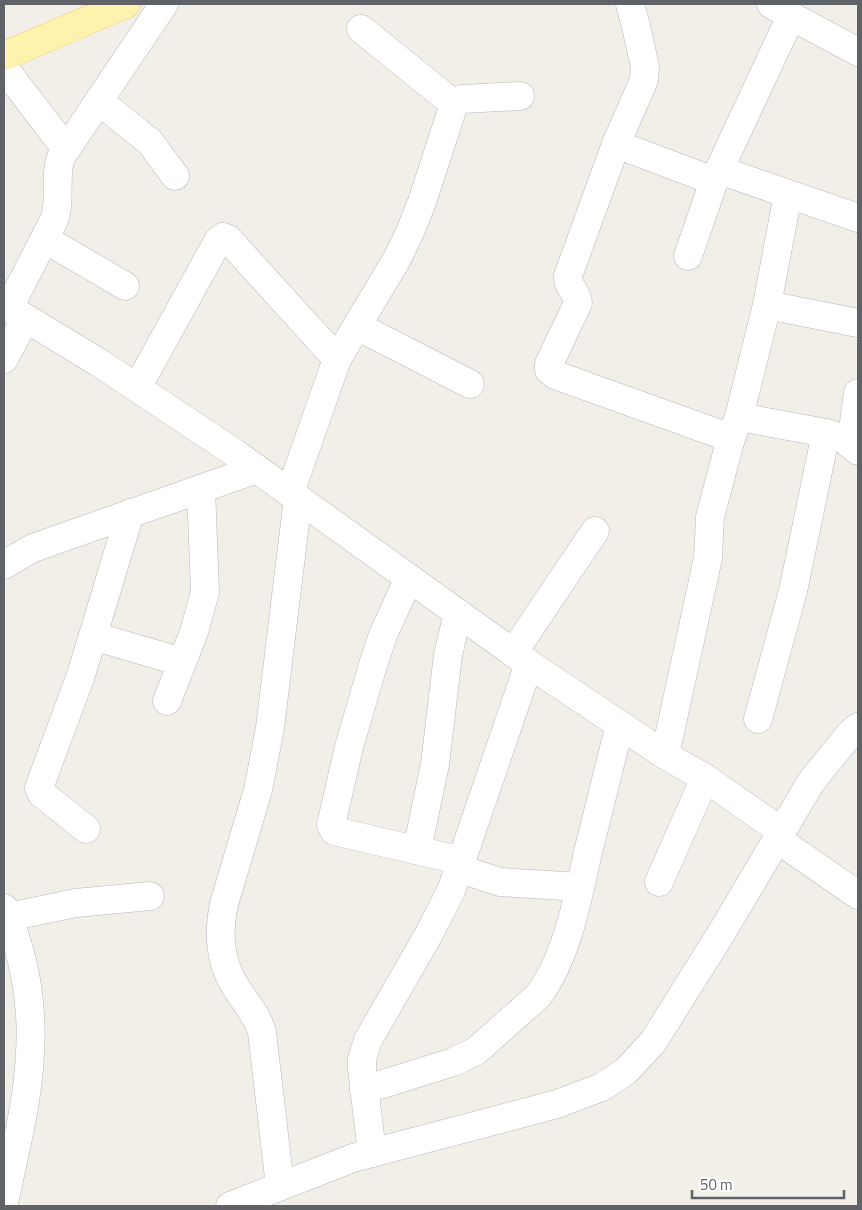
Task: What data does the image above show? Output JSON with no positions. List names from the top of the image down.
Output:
{
  "scale_bar": "50 m"
}
